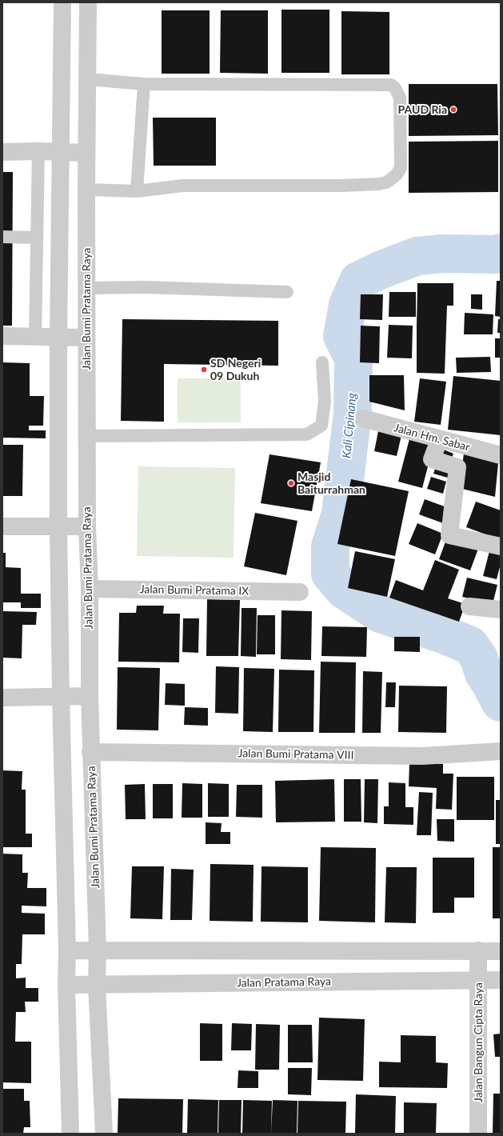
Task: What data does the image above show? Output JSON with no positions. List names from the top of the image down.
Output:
{
  "streets": {
    "street": [
      "Jalan Bumi Pratama Raya",
      "Jalan Hm. Sabar",
      "Jalan Bumi Pratama IX",
      "Jalan Bumi Pratama VIII",
      "Jalan Pratama Raya",
      "Jalan Bangun Cipta Raya"
    ]
  },
  "crossings": [
    ["Jalan Bumi Pratama Raya", "Jalan Bumi Pratama IX"],
    ["Jalan Bumi Pratama Raya", "Jalan Bumi Pratama VIII"],
    ["Jalan Bumi Pratama Raya", "Jalan Pratama Raya"],
    ["Jalan Pratama Raya", "Jalan Bangun Cipta Raya"]
  ],
  "water": ["Kali Cipinang"],
  "places": ["PAUD Ria", "SD Negeri 09 Dukuh", "Masjid Baiturrahman"]
}
